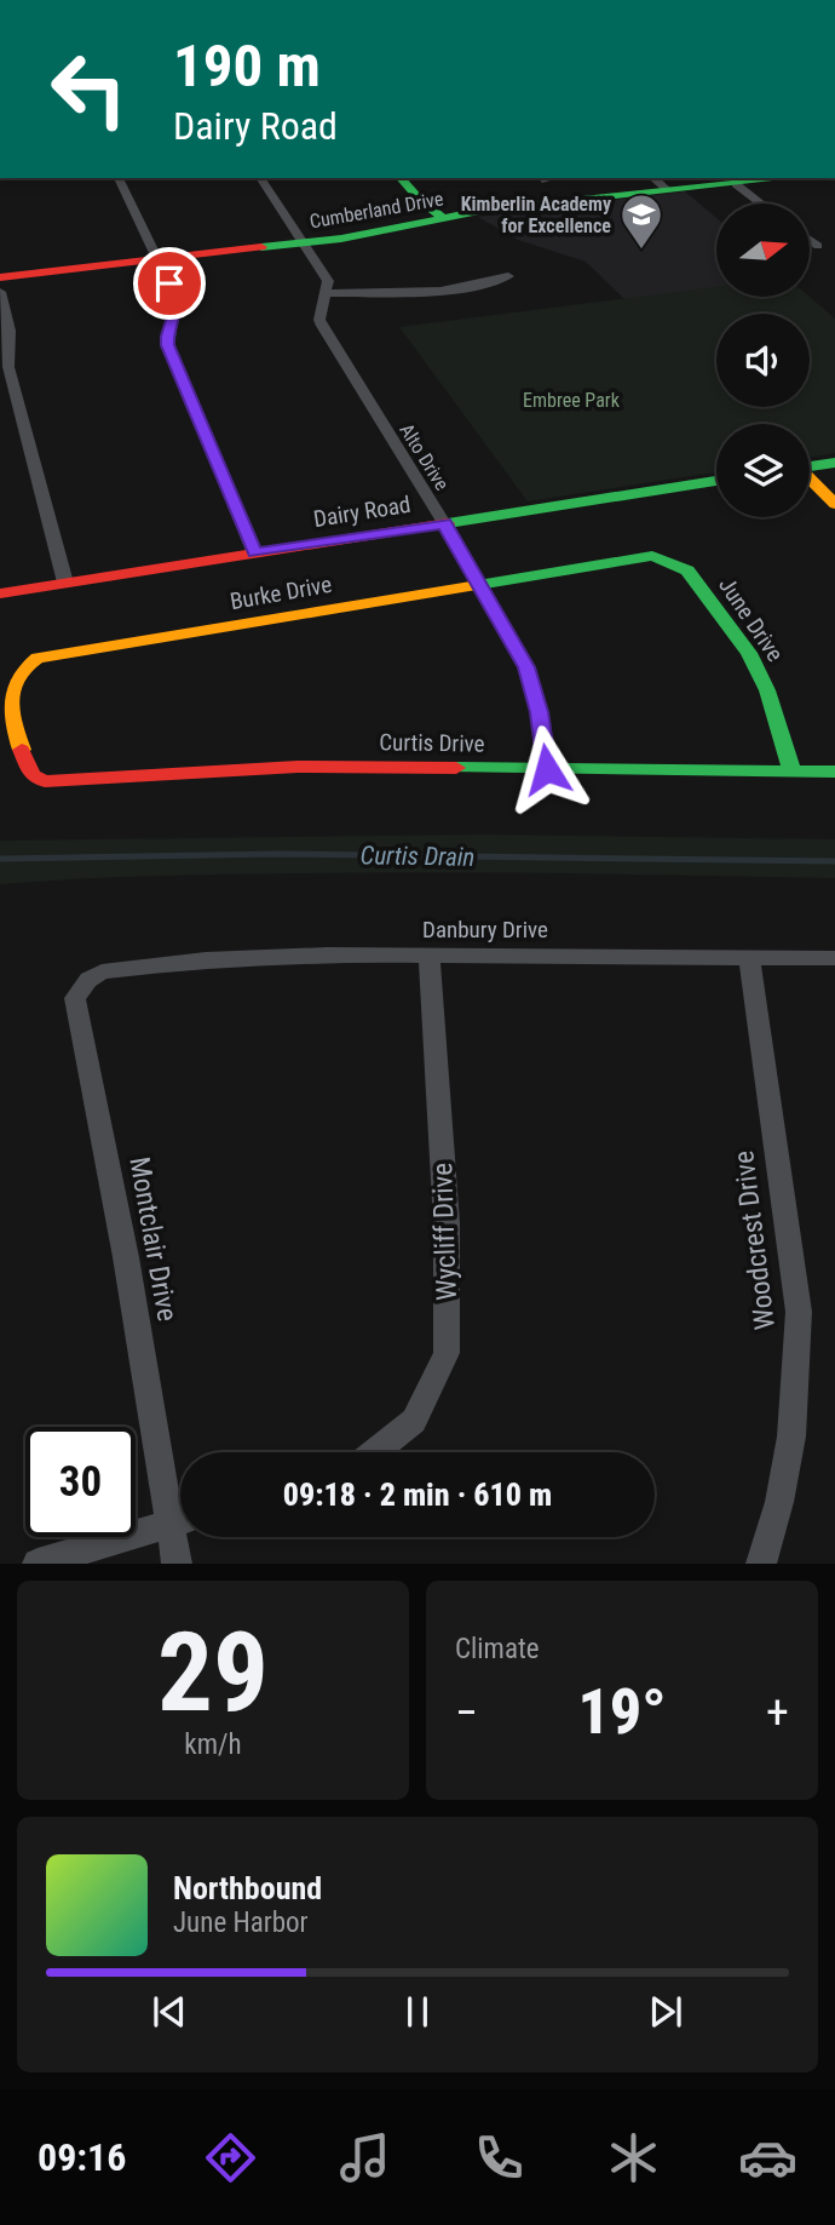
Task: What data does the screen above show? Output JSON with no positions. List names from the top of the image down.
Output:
{
  "streets": {
    "street": [
      "Cumberland Drive",
      "Alto Drive",
      "Dairy Road",
      "Burke Drive",
      "June Drive",
      "Curtis Drive",
      "Danbury Drive",
      "Wycliff Drive",
      "Montclair Drive",
      "Woodcrest Drive"
    ]
  },
  "crossings": [
    ["Cumberland Drive", "Alto Drive"],
    ["Alto Drive", "Dairy Road"],
    ["Alto Drive", "Burke Drive"],
    ["Alto Drive", "Curtis Drive"],
    ["Burke Drive", "June Drive"],
    ["Burke Drive", "Curtis Drive"],
    ["June Drive", "Curtis Drive"],
    ["Danbury Drive", "Wycliff Drive"],
    ["Danbury Drive", "Montclair Drive"],
    ["Danbury Drive", "Woodcrest Drive"]
  ],
  "water": ["Curtis Drain"],
  "parks": ["Embree Park"],
  "places": {
    "school or university": ["Kimberlin Academy for Excellence"]
  },
  "north": "right",
  "page": {
    "turn": ["190 m", "Dairy Road"],
    "limit": "30",
    "trip": "09:18 · 2 min · 610 m",
    "tile": [
      ["29", "km/h"],
      "Climate"
    ],
    "heat": ["−", "19°", "+"],
    "song": ["Northbound", "June Harbor"],
    "tabs": "09:16"
  }
}
